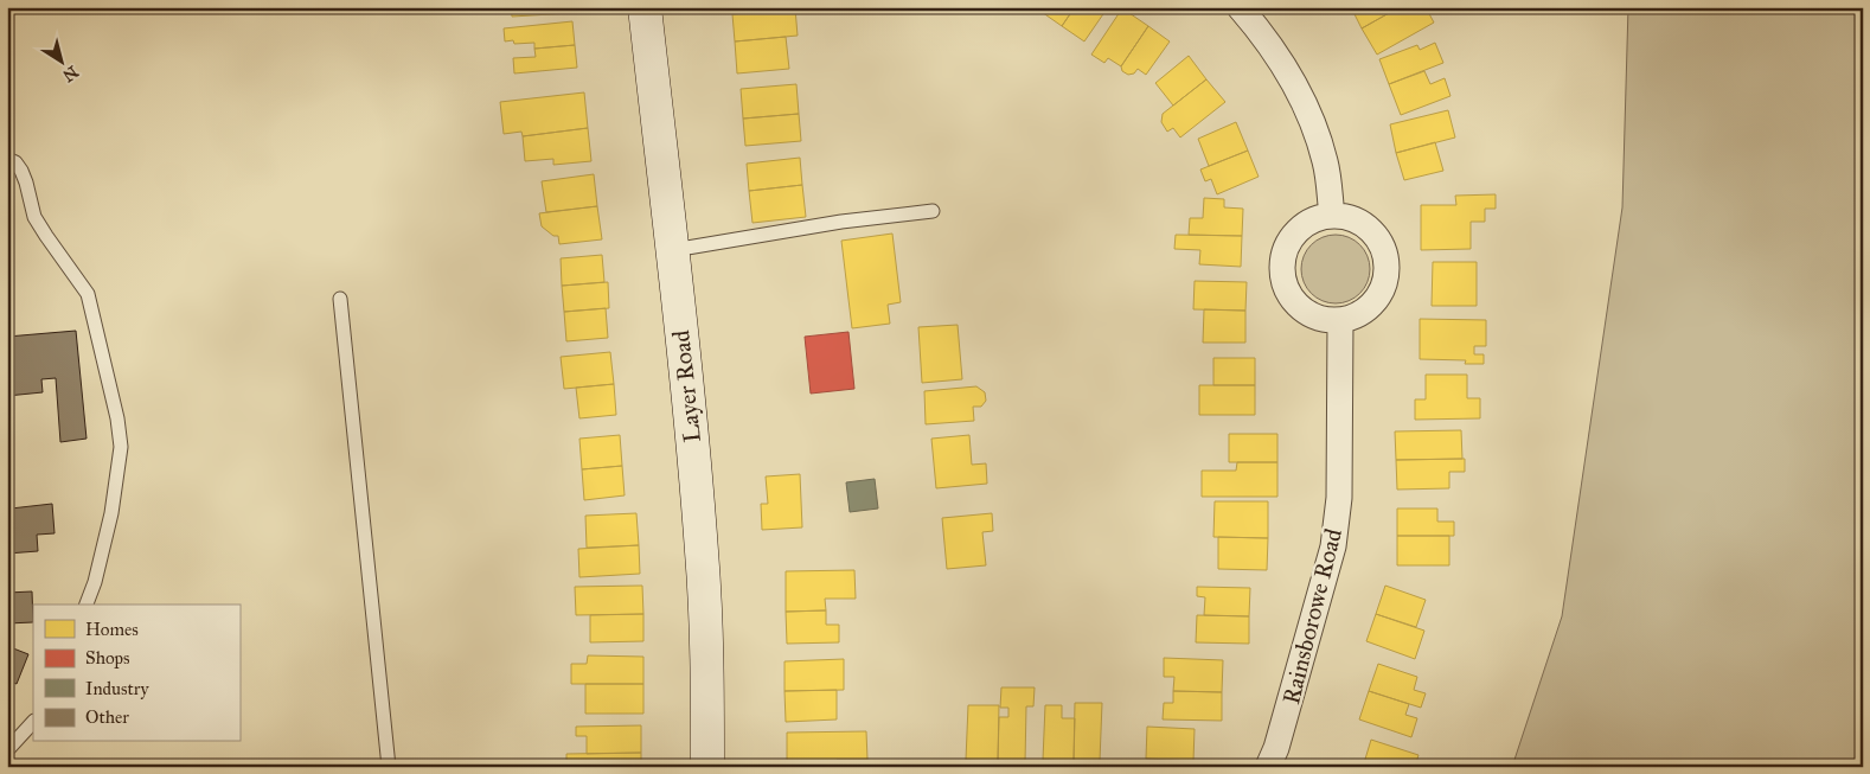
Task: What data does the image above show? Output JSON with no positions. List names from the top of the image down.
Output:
{
  "streets": {
    "main road": ["Layer Road"],
    "street": ["Rainsborowe Road"]
  },
  "legend": [
    "Homes",
    "Shops",
    "Industry",
    "Other"
  ],
  "north": "bottom right"
}
